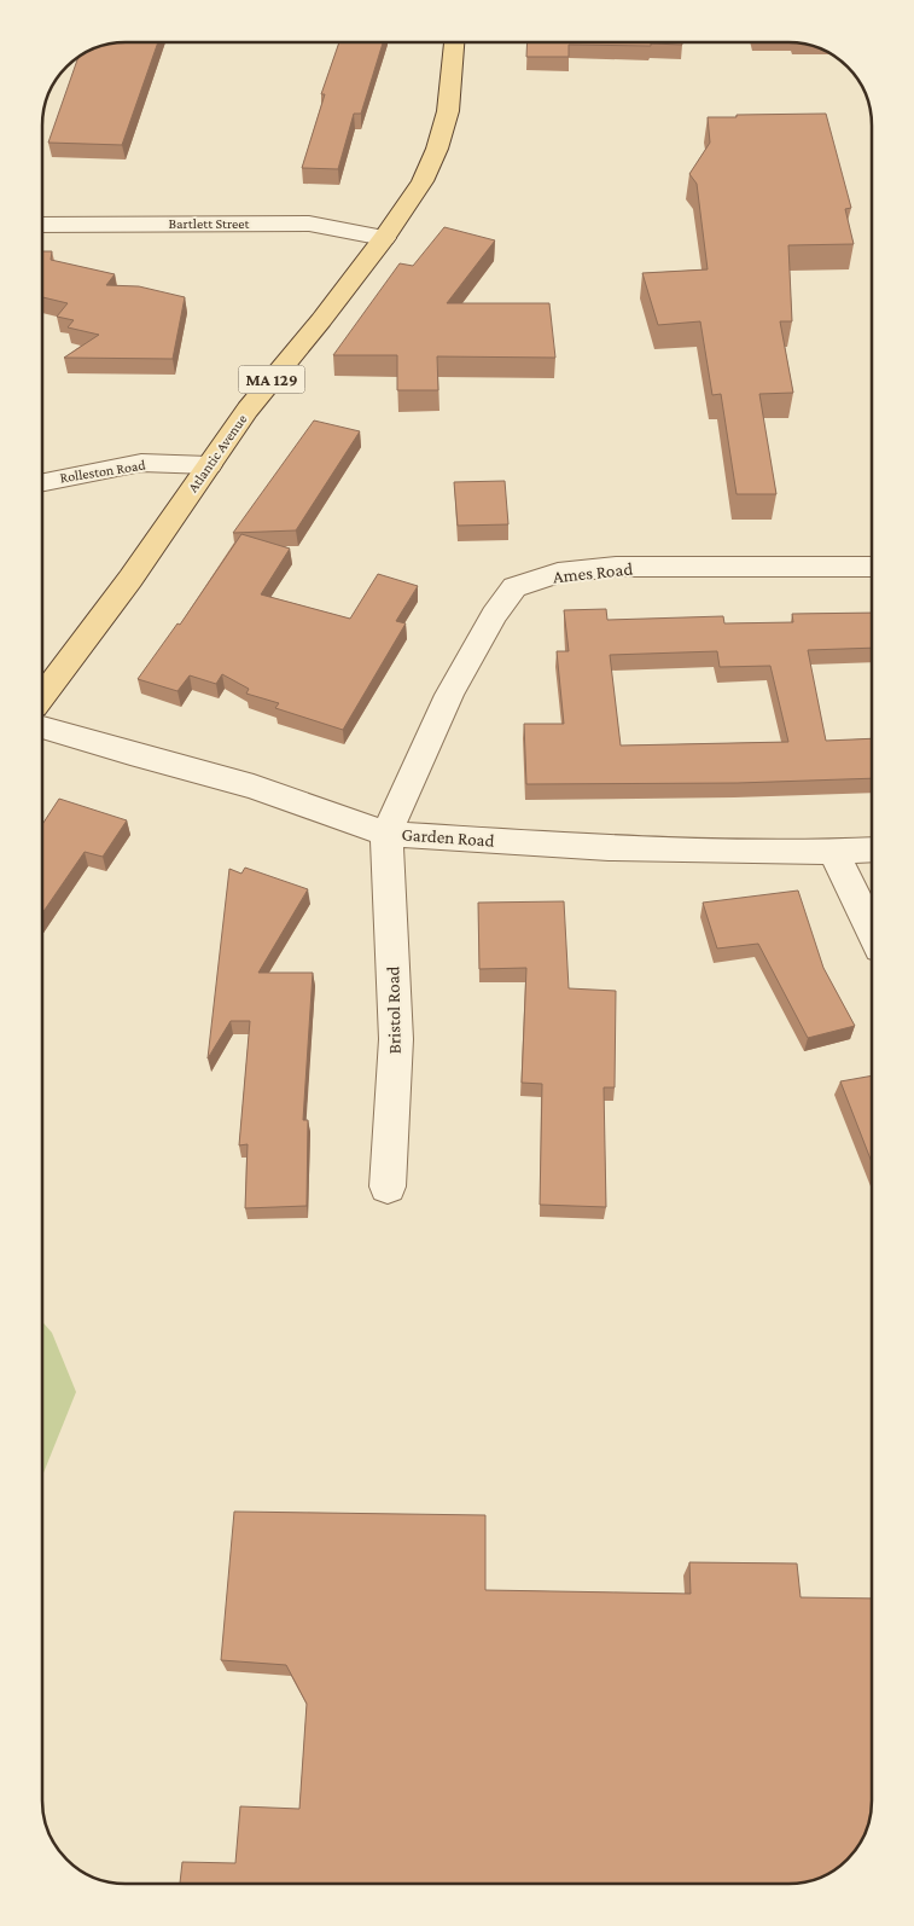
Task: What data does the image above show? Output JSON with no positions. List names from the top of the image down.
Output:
{
  "streets": {
    "main road": ["MA 129", "Atlantic Avenue"],
    "street": [
      "Bartlett Street",
      "Rolleston Road",
      "Ames Road",
      "Garden Road",
      "Bristol Road"
    ]
  },
  "crossings": [
    ["Bartlett Street", "Atlantic Avenue"],
    ["Atlantic Avenue", "Rolleston Road"],
    ["Ames Road", "Garden Road"],
    ["Ames Road", "Bristol Road"],
    ["Garden Road", "Bristol Road"]
  ]
}
